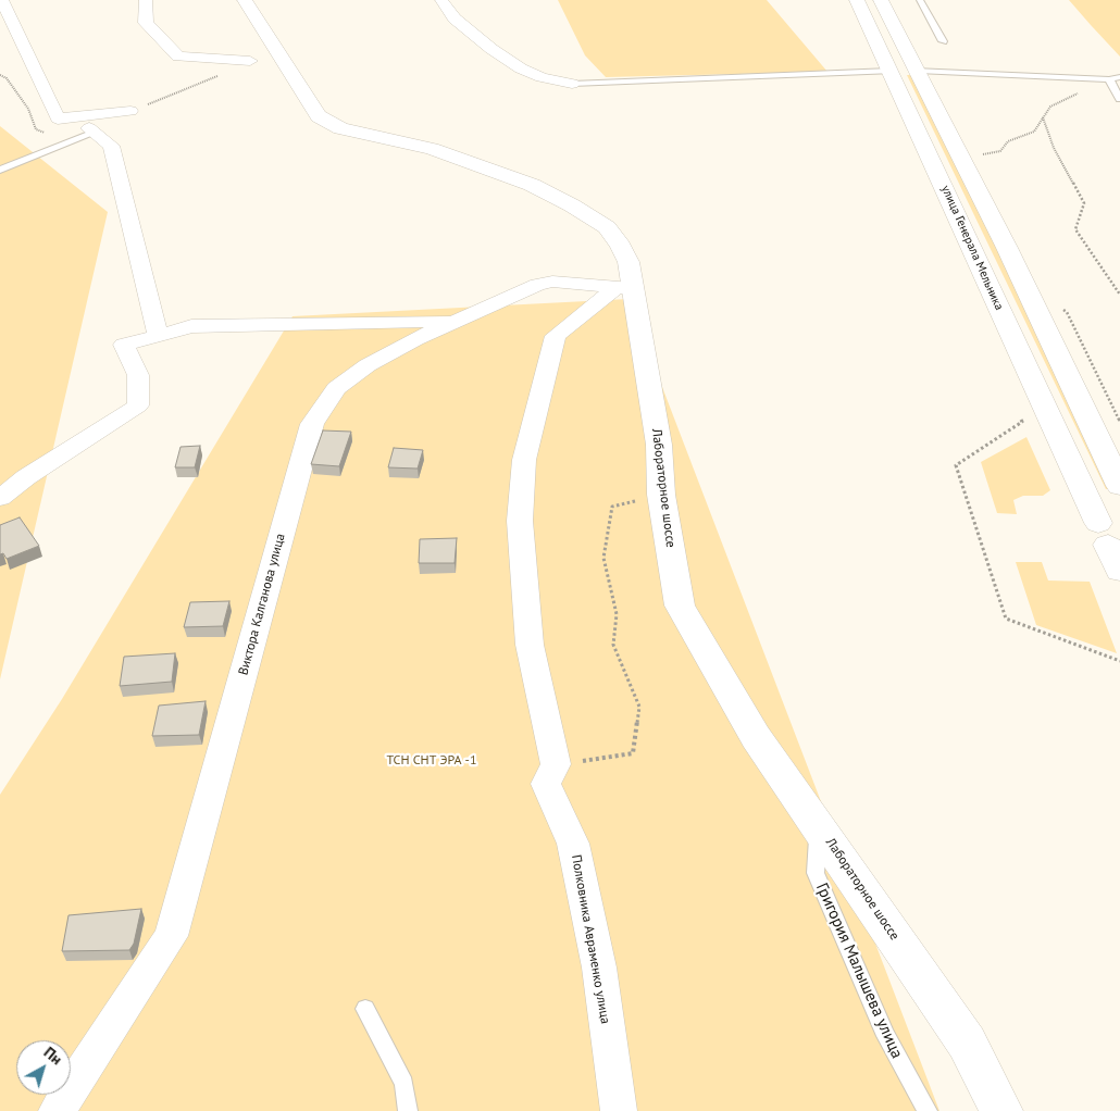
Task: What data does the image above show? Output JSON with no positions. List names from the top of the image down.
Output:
{
  "streets": {
    "main road": ["улица Генерала Мельника", "Лабораторное шоссе"],
    "street": ["Виктора Калганова улица", "Полковника Авраменко улица"],
    "lane": ["Григория Малышева улица"]
  },
  "crossings": [
    ["Лабораторное шоссе", "Полковника Авраменко улица"],
    ["Лабораторное шоссе", "Григория Малышева улица"]
  ],
  "parks": ["ТСН СНТ ЭРА -1"],
  "north": "top right"
}
